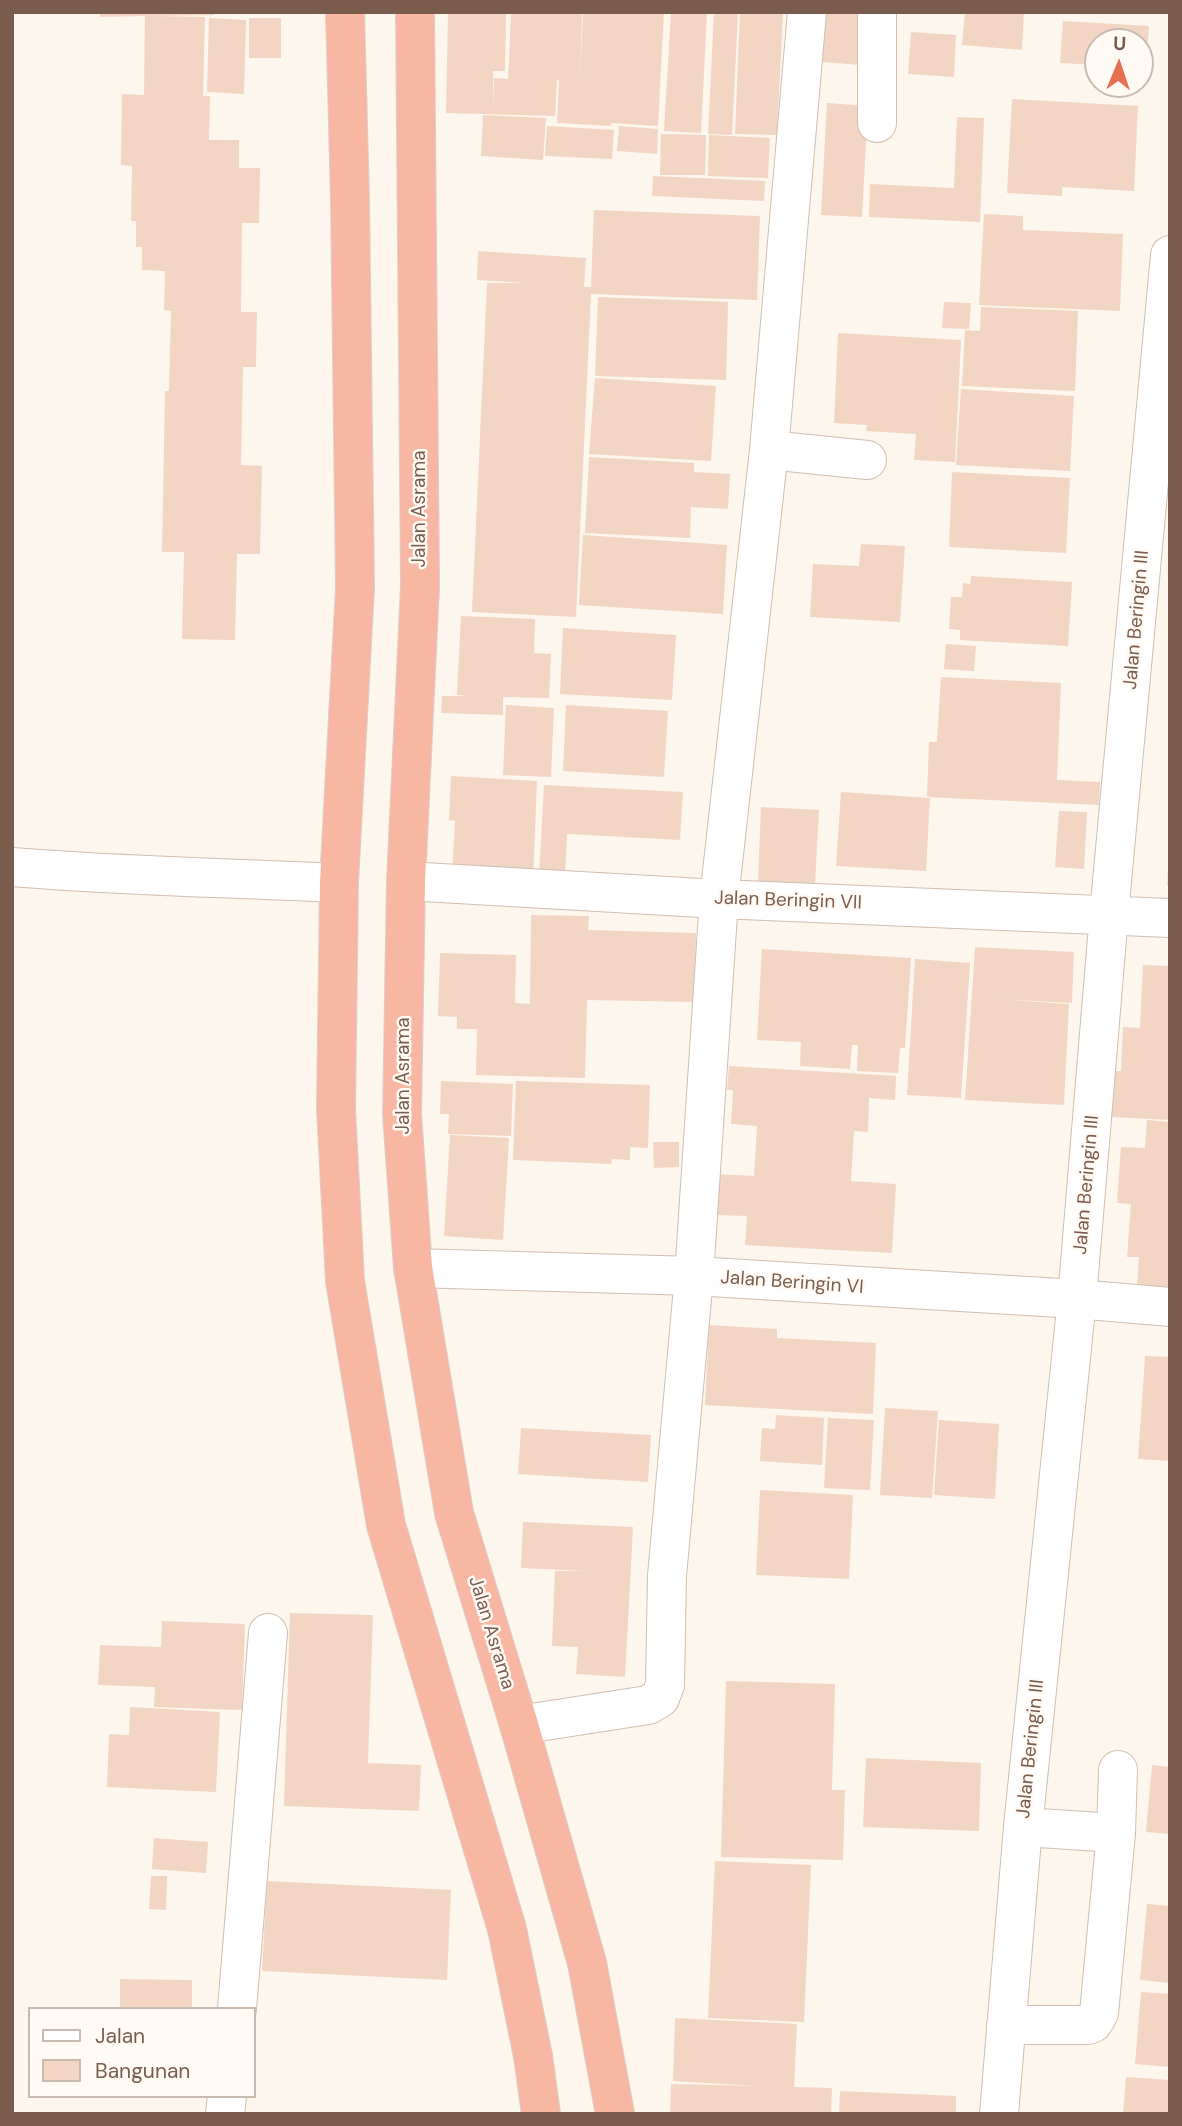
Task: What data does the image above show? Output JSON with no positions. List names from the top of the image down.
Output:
{
  "streets": {
    "highway": ["Jalan Asrama"],
    "street": ["Jalan Beringin III", "Jalan Beringin VII", "Jalan Beringin VI"]
  },
  "crossings": [
    ["Jalan Asrama", "Jalan Beringin VII"],
    ["Jalan Asrama", "Jalan Beringin VI"],
    ["Jalan Beringin III", "Jalan Beringin VII"],
    ["Jalan Beringin III", "Jalan Beringin VI"]
  ],
  "legend": ["Jalan", "Bangunan"],
  "north": "top"
}
